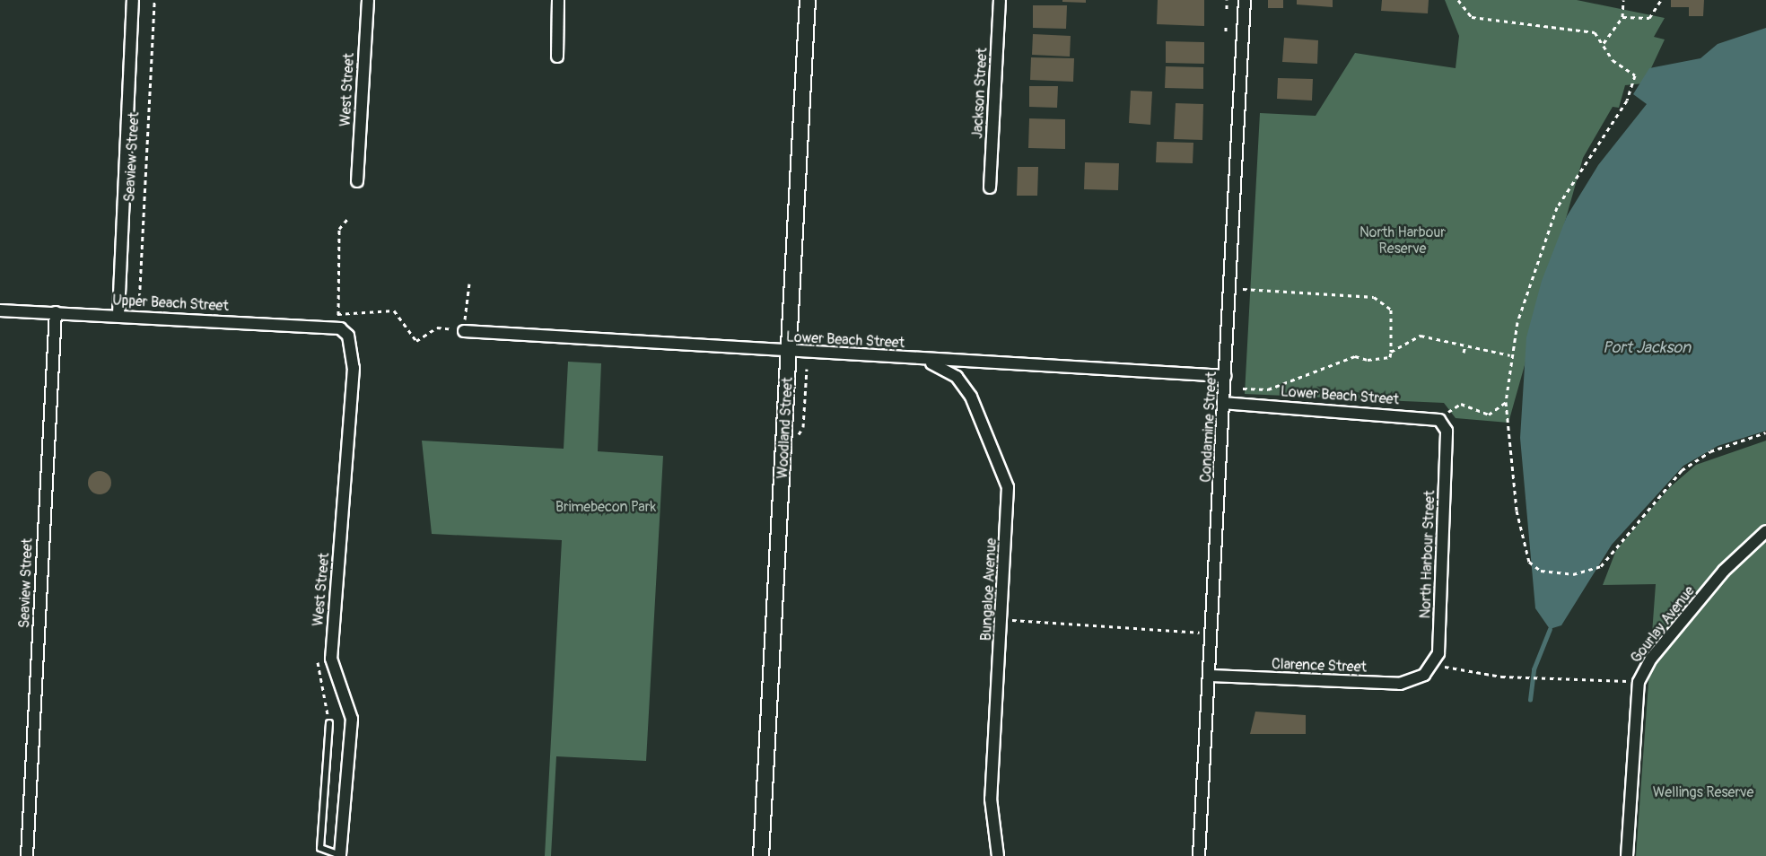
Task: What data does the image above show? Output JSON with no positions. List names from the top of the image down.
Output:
{
  "streets": {
    "street": [
      "West Street",
      "Jackson Street",
      "Seaview Street",
      "Upper Beach Street",
      "Lower Beach Street",
      "Condamine Street",
      "Woodland Street",
      "North Harbour Street",
      "Bungaloe Avenue",
      "Gourlay Avenue",
      "Clarence Street"
    ]
  },
  "crossings": [
    ["West Street", "Upper Beach Street"],
    ["Seaview Street", "Upper Beach Street"],
    ["Lower Beach Street", "Condamine Street"],
    ["Lower Beach Street", "Woodland Street"],
    ["Lower Beach Street", "North Harbour Street"],
    ["Lower Beach Street", "Bungaloe Avenue"],
    ["Condamine Street", "Clarence Street"],
    ["North Harbour Street", "Clarence Street"]
  ],
  "water": ["Port Jackson"],
  "parks": ["North Harbour Reserve", "Brimebecon Park", "Wellings Reserve"]
}
